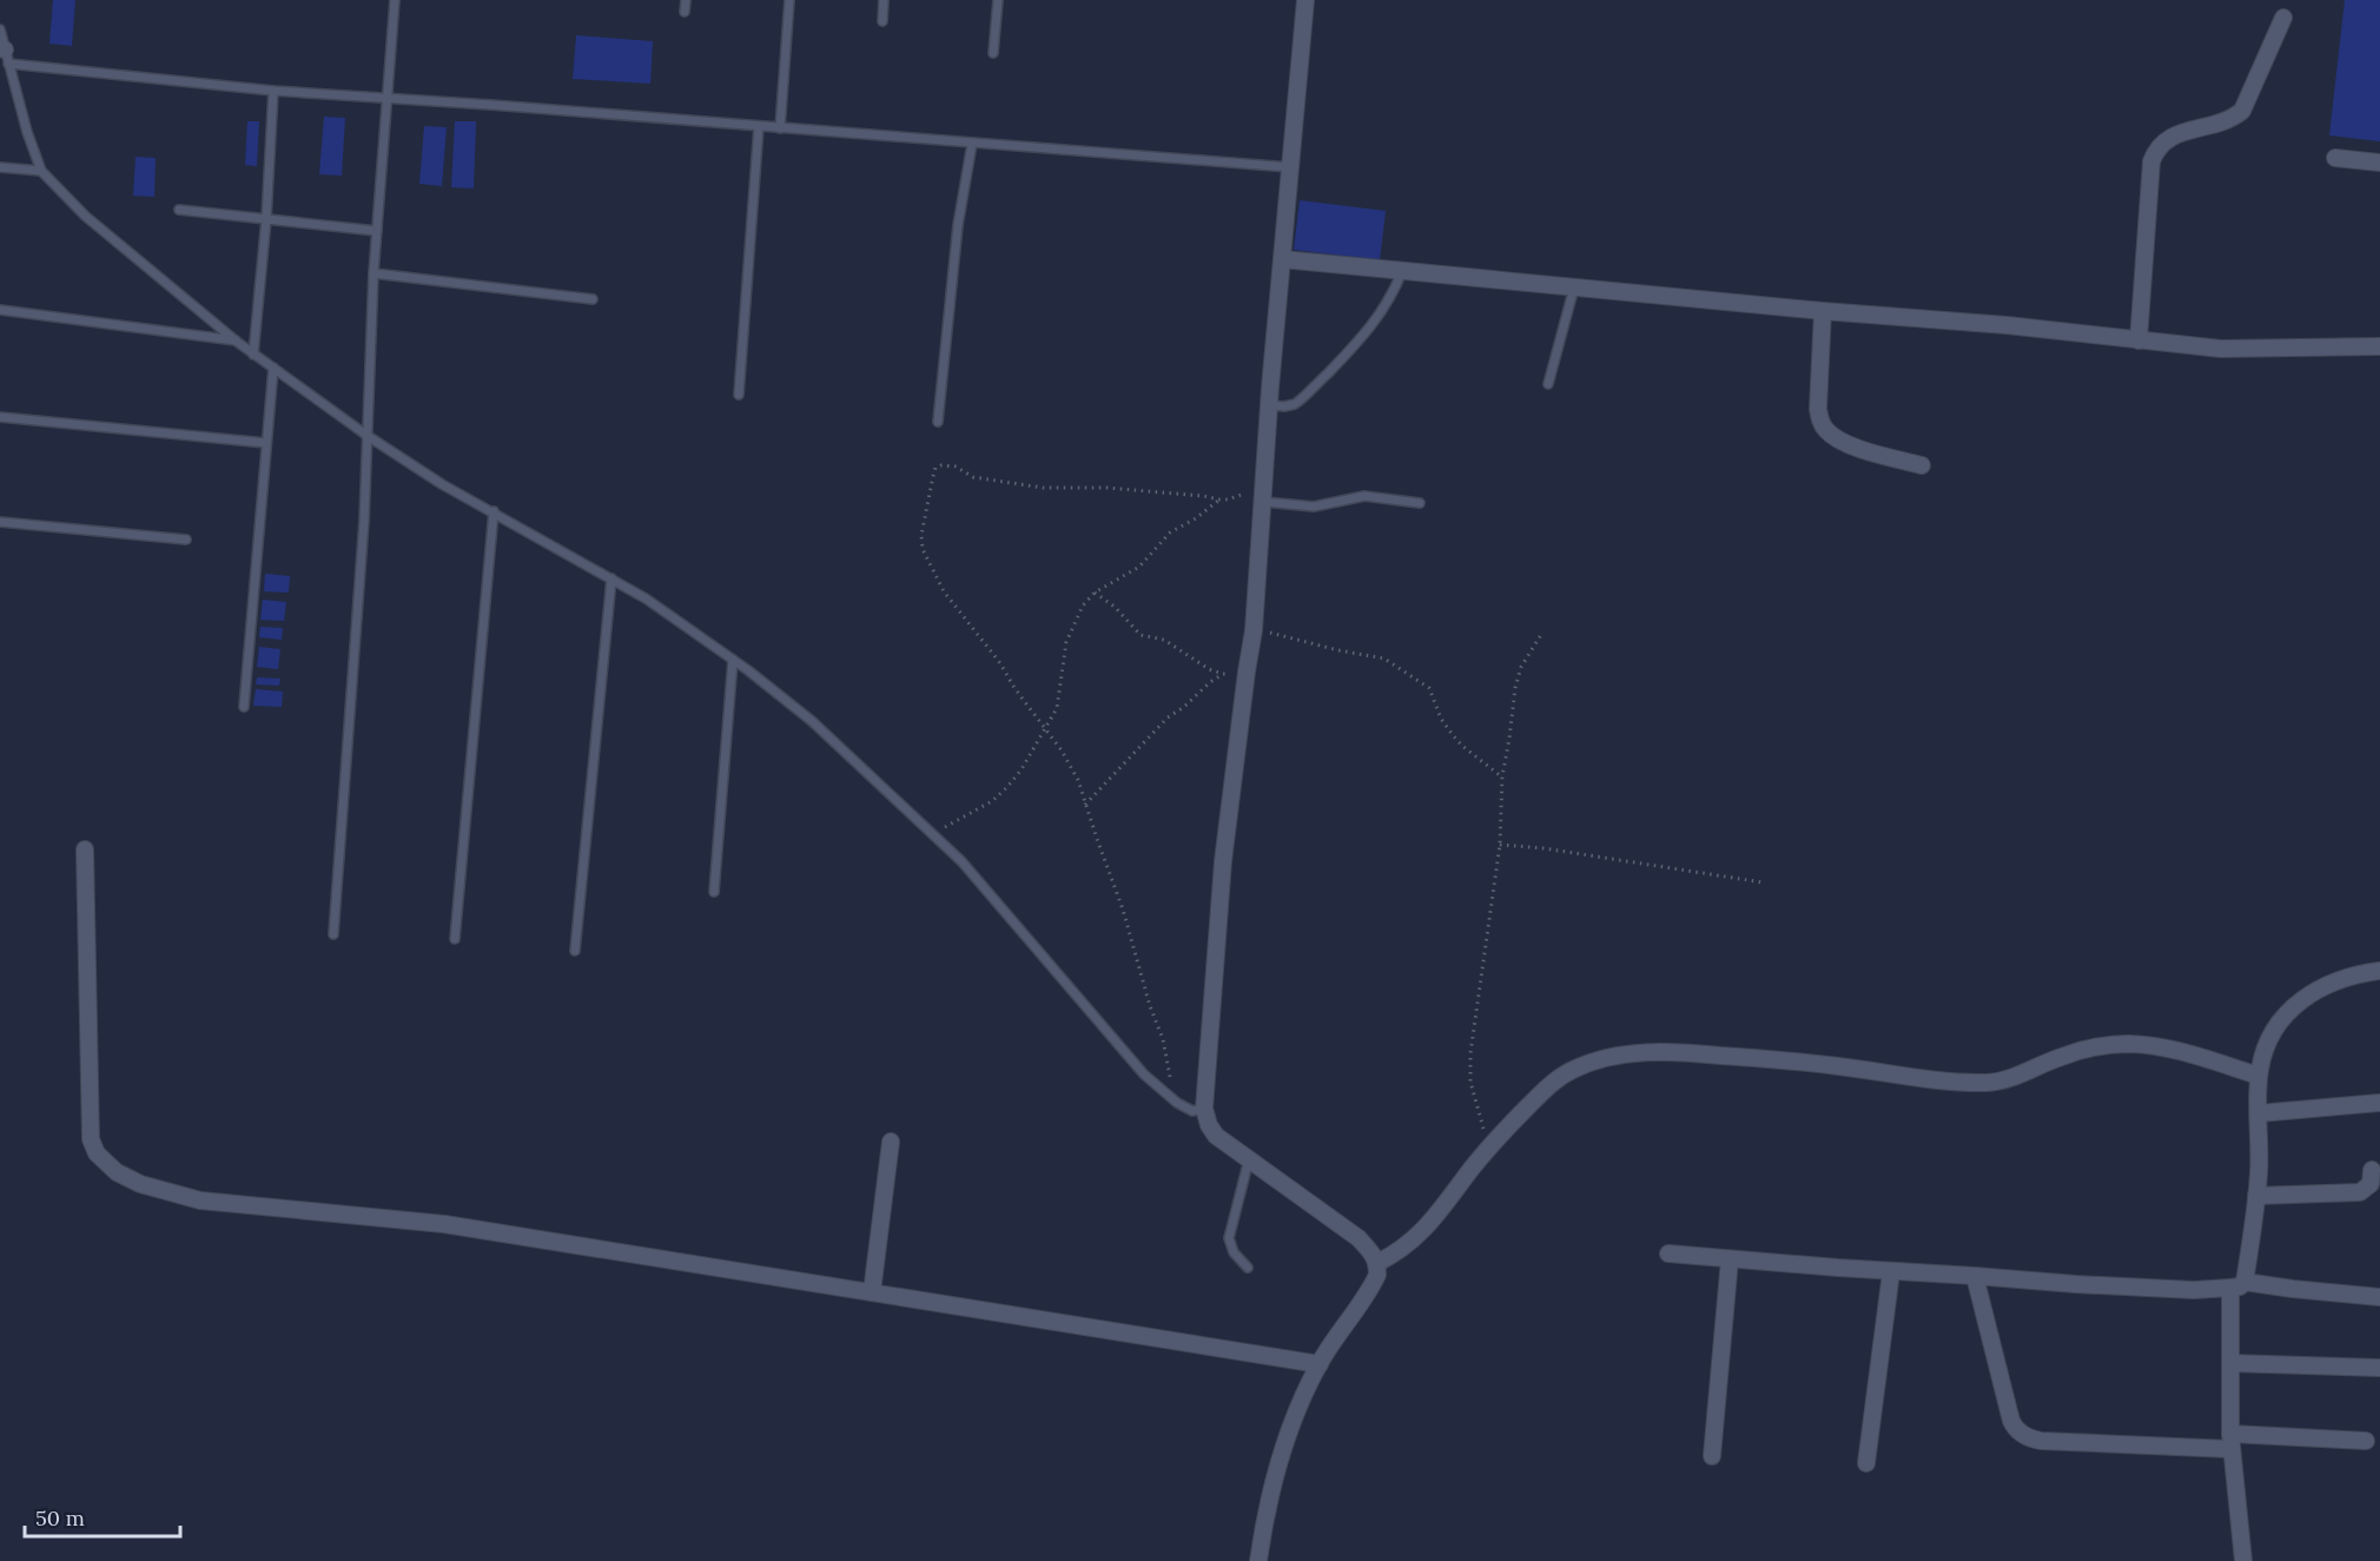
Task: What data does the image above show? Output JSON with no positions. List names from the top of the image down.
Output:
{
  "scale_bar": "50 m"
}
